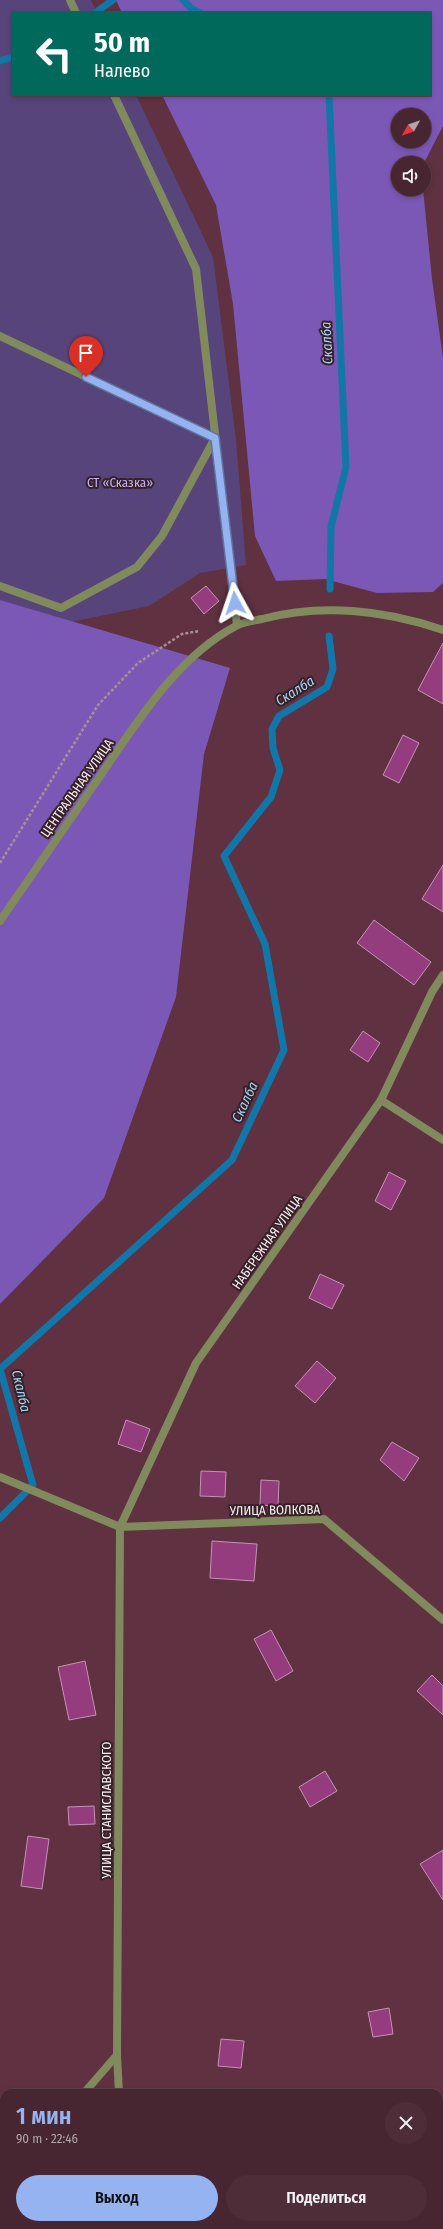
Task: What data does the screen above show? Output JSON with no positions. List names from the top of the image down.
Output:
{
  "streets": {
    "street": [
      "ЦЕНТРАЛЬНАЯ УЛИЦА",
      "НАБЕРЕЖНАЯ УЛИЦА",
      "УЛИЦА ВОЛКОВА",
      "УЛИЦА СТАНИСЛАВСКОГО"
    ]
  },
  "crossings": [
    ["НАБЕРЕЖНАЯ УЛИЦА", "УЛИЦА ВОЛКОВА"],
    ["НАБЕРЕЖНАЯ УЛИЦА", "УЛИЦА СТАНИСЛАВСКОГО"],
    ["УЛИЦА ВОЛКОВА", "УЛИЦА СТАНИСЛАВСКОГО"]
  ],
  "water": ["Скалба"],
  "parks": ["СТ «Сказка»"],
  "north": "bottom left",
  "page": {
    "turn": ["50 m", "Налево"],
    "heading": ["1 мин", "90 m · 22:46"],
    "buttons": ["Выход", "Поделиться"]
  }
}
